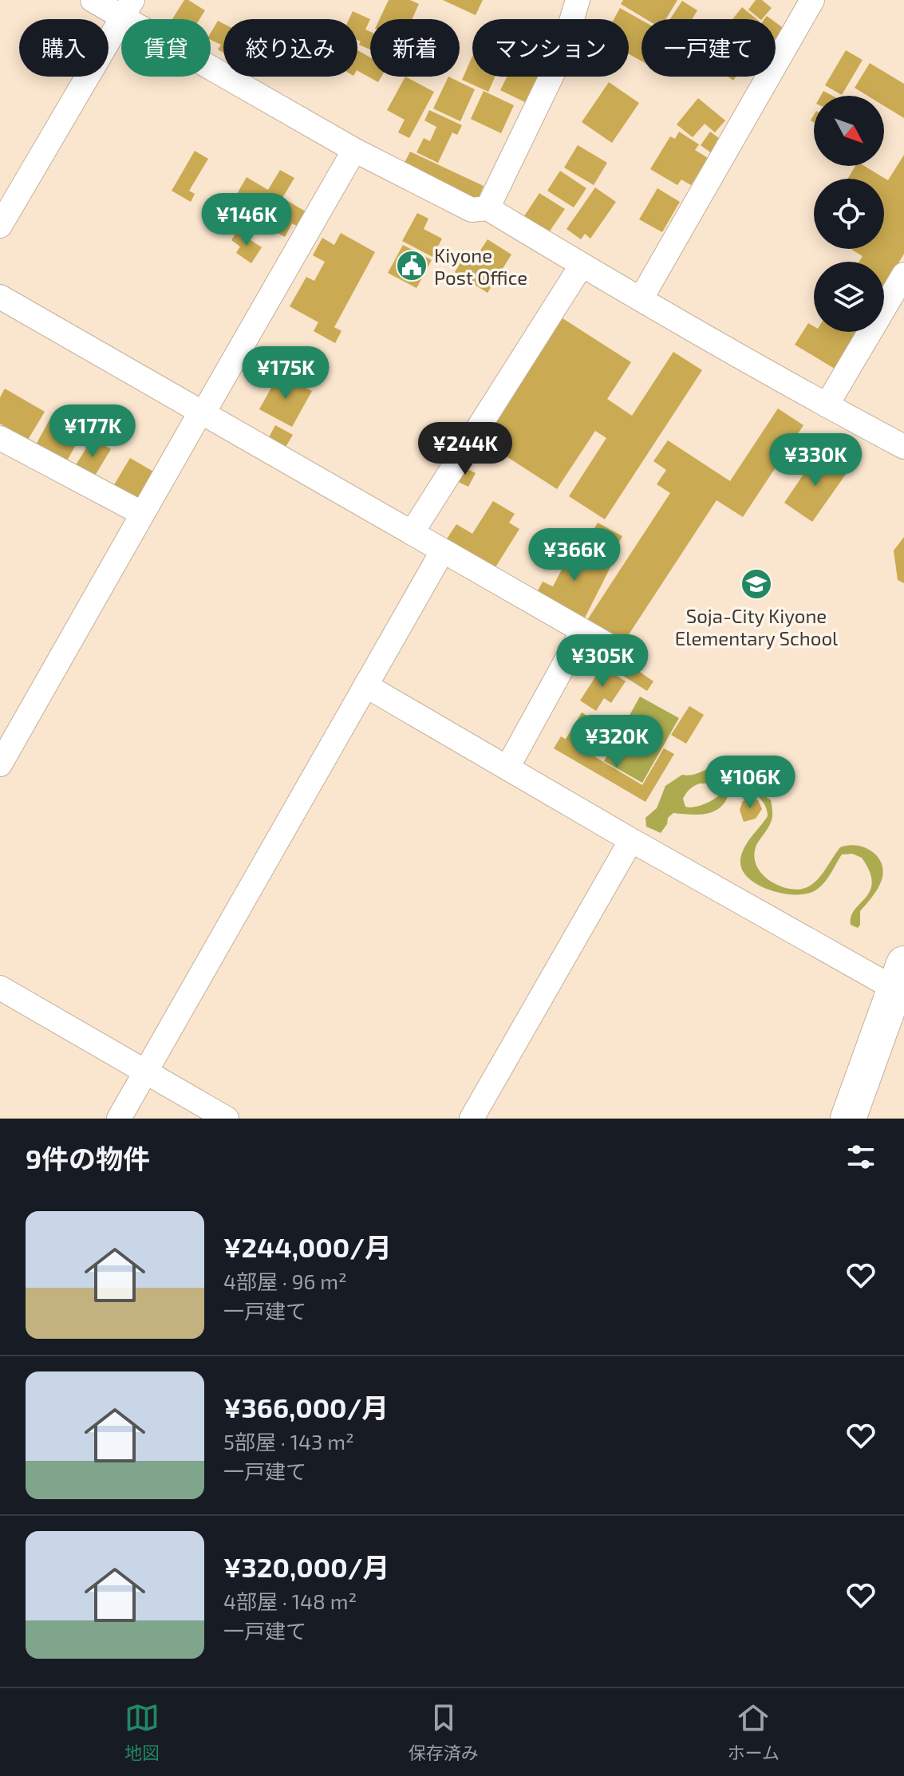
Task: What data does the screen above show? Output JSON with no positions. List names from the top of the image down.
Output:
{
  "places": {
    "public building": ["Kiyone Post Office"],
    "school or university": ["Soja-City Kiyone Elementary School"]
  },
  "north": "bottom right",
  "page": {
    "chip": [
      "購入",
      "賃貸",
      "絞り込み",
      "新着",
      "マンション",
      "一戸建て"
    ],
    "price": [
      "¥146K",
      "¥175K",
      "¥177K",
      "¥244K",
      "¥330K",
      "¥366K",
      "¥305K",
      "¥320K",
      "¥106K"
    ],
    "heading": "9件の物件",
    "list": [
      {
        "name": "¥244,000/月",
        "note": "4部屋 · 96 m² · 一戸建て"
      },
      {
        "name": "¥366,000/月",
        "note": "5部屋 · 143 m² · 一戸建て"
      },
      {
        "name": "¥320,000/月",
        "note": "4部屋 · 148 m² · 一戸建て"
      }
    ],
    "tabs": ["地図", "保存済み", "ホーム"]
  }
}
